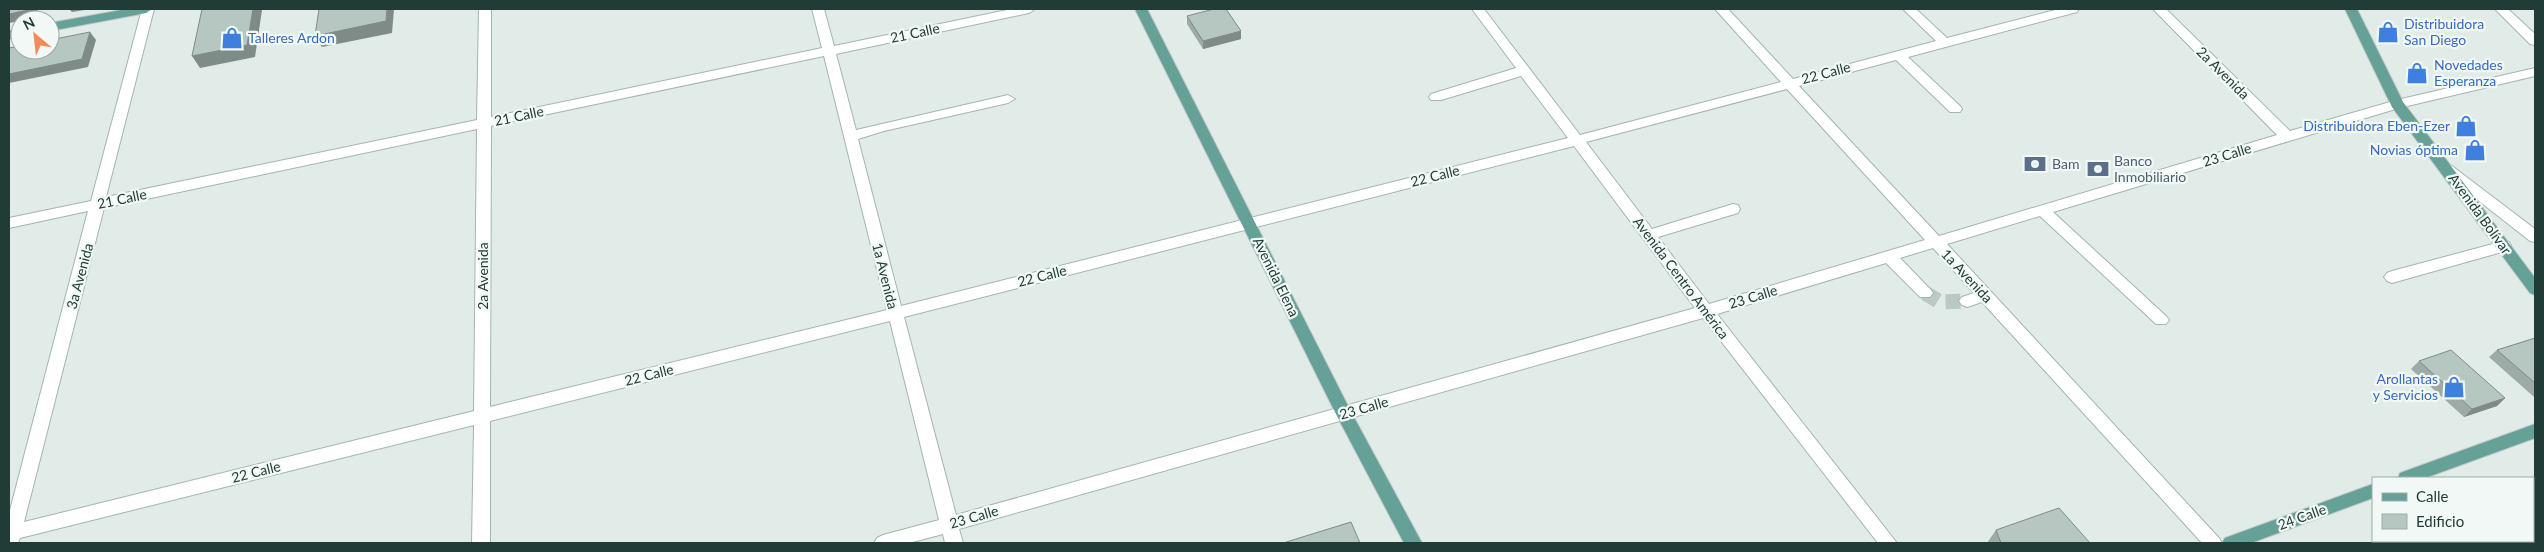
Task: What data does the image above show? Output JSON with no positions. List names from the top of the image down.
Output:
{
  "streets": {
    "main road": ["Avenida Bolívar", "Avenida Elena", "24 Calle"],
    "street": [
      "21 Calle",
      "22 Calle",
      "2a Avenida",
      "23 Calle",
      "3a Avenida",
      "1a Avenida",
      "Avenida Centro América"
    ]
  },
  "crossings": [
    ["21 Calle", "2a Avenida"],
    ["21 Calle", "3a Avenida"],
    ["21 Calle", "1a Avenida"],
    ["22 Calle", "2a Avenida"],
    ["22 Calle", "3a Avenida"],
    ["22 Calle", "1a Avenida"],
    ["22 Calle", "Avenida Elena"],
    ["22 Calle", "Avenida Centro América"],
    ["2a Avenida", "23 Calle"],
    ["23 Calle", "Avenida Bolívar"],
    ["23 Calle", "1a Avenida"],
    ["23 Calle", "Avenida Elena"],
    ["23 Calle", "Avenida Centro América"]
  ],
  "places": {
    "shop": [
      "Distribuidora San Diego",
      "Talleres Ardon",
      "Novedades Esperanza",
      "Distribuidora Eben-Ezer",
      "Novias óptima",
      "Arollantas y Servicios"
    ],
    "bank": ["Bam", "Banco Inmobiliario"]
  },
  "legend": ["Calle", "Edificio"],
  "north": "top left"
}
